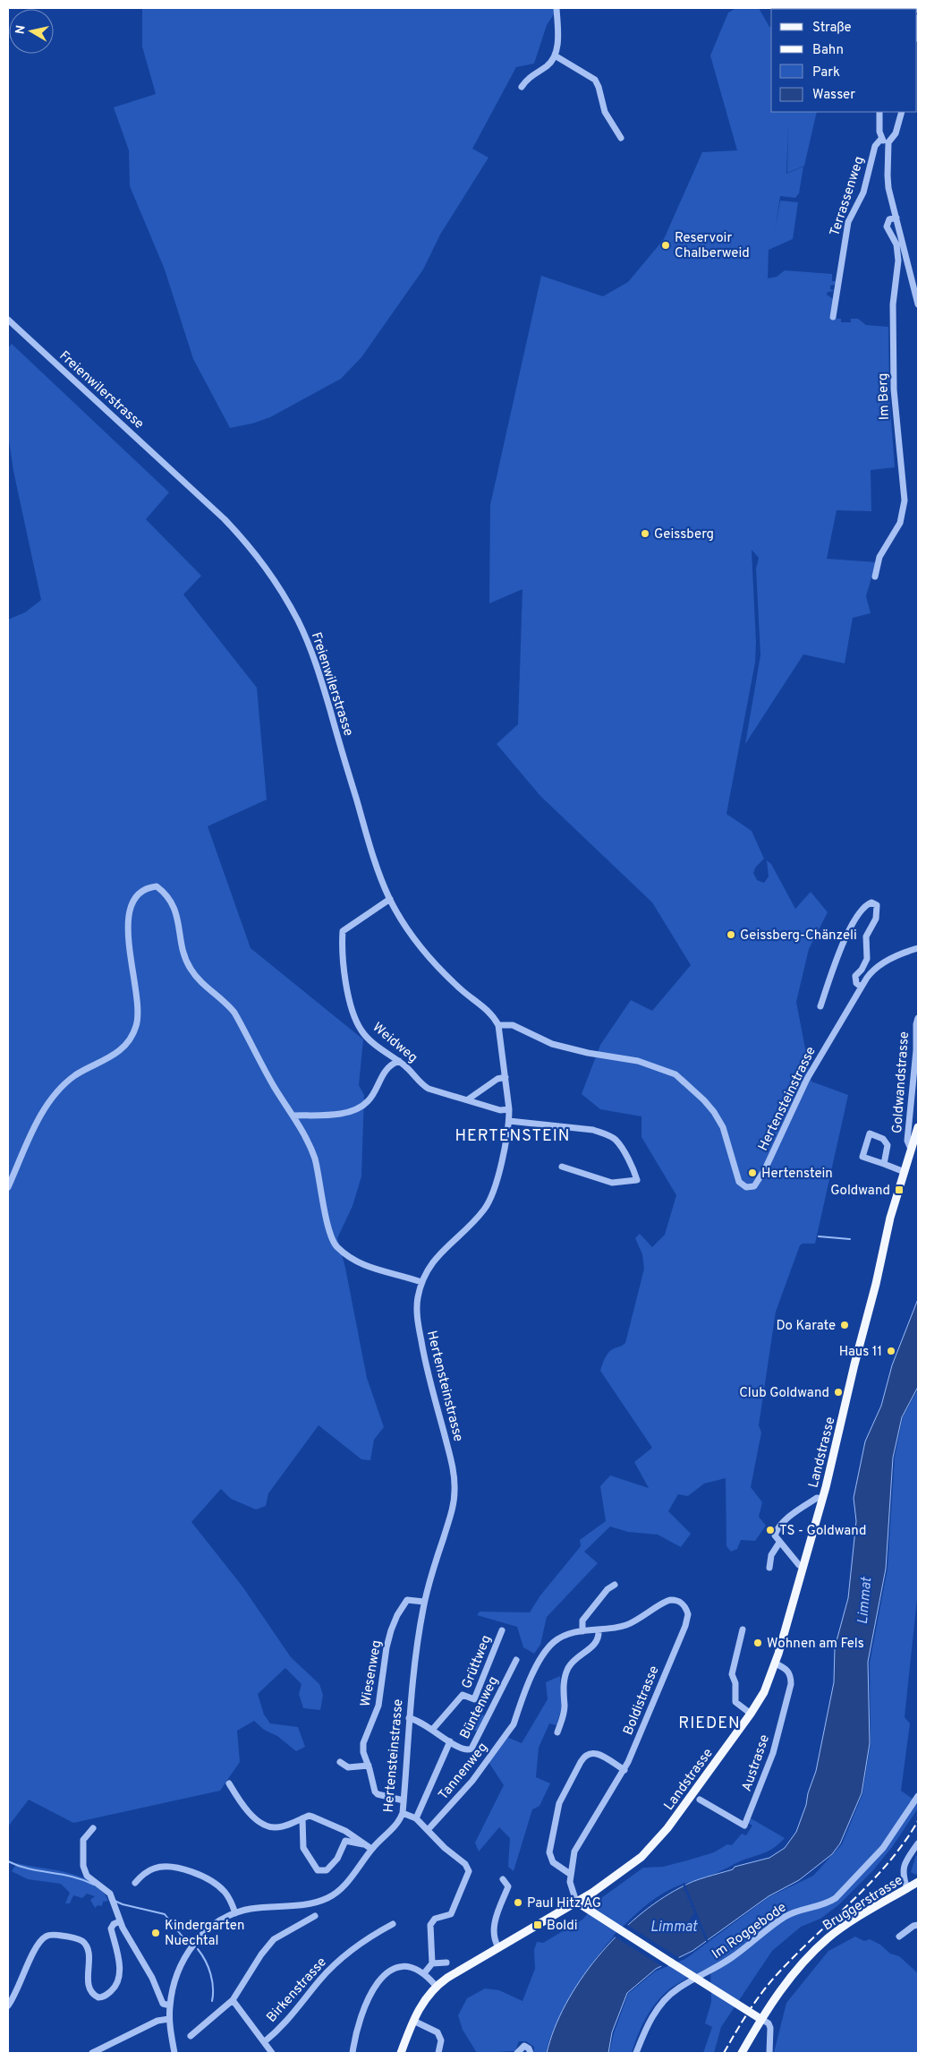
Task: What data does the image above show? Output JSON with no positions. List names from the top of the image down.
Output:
{
  "streets": {
    "main road": ["Landstrasse", "Bruggerstrasse"],
    "street": [
      "Terrassenweg",
      "Freienwilerstrasse",
      "Im Berg",
      "Weidweg",
      "Goldwandstrasse",
      "Hertensteinstrasse",
      "Grüttweg",
      "Wiesenweg",
      "Boldistrasse",
      "Büntenweg",
      "Austrasse",
      "Tannenweg",
      "Im Roggebode",
      "Birkenstrasse"
    ]
  },
  "crossings": [
    ["Freienwilerstrasse", "Weidweg"],
    ["Freienwilerstrasse", "Hertensteinstrasse"],
    ["Weidweg", "Hertensteinstrasse"],
    ["Goldwandstrasse", "Landstrasse"],
    ["Hertensteinstrasse", "Wiesenweg"],
    ["Hertensteinstrasse", "Büntenweg"],
    ["Landstrasse", "Boldistrasse"],
    ["Landstrasse", "Austrasse"],
    ["Grüttweg", "Büntenweg"],
    ["Boldistrasse", "Tannenweg"]
  ],
  "districts": ["HERTENSTEIN", "RIEDEN"],
  "water": ["Limmat"],
  "places": {
    "other": [
      "Reservoir Chalberweid",
      "Geissberg",
      "Geissberg-Chänzeli",
      "Hertenstein",
      "Do Karate",
      "Haus 11",
      "Club Goldwand",
      "TS - Goldwand",
      "Wohnen am Fels",
      "Paul Hitz AG",
      "Kindergarten Nuechtal"
    ],
    "transit": ["Goldwand", "Boldi"]
  },
  "legend": [
    "Straße",
    "Bahn",
    "Park",
    "Wasser"
  ],
  "north": "left"
}
